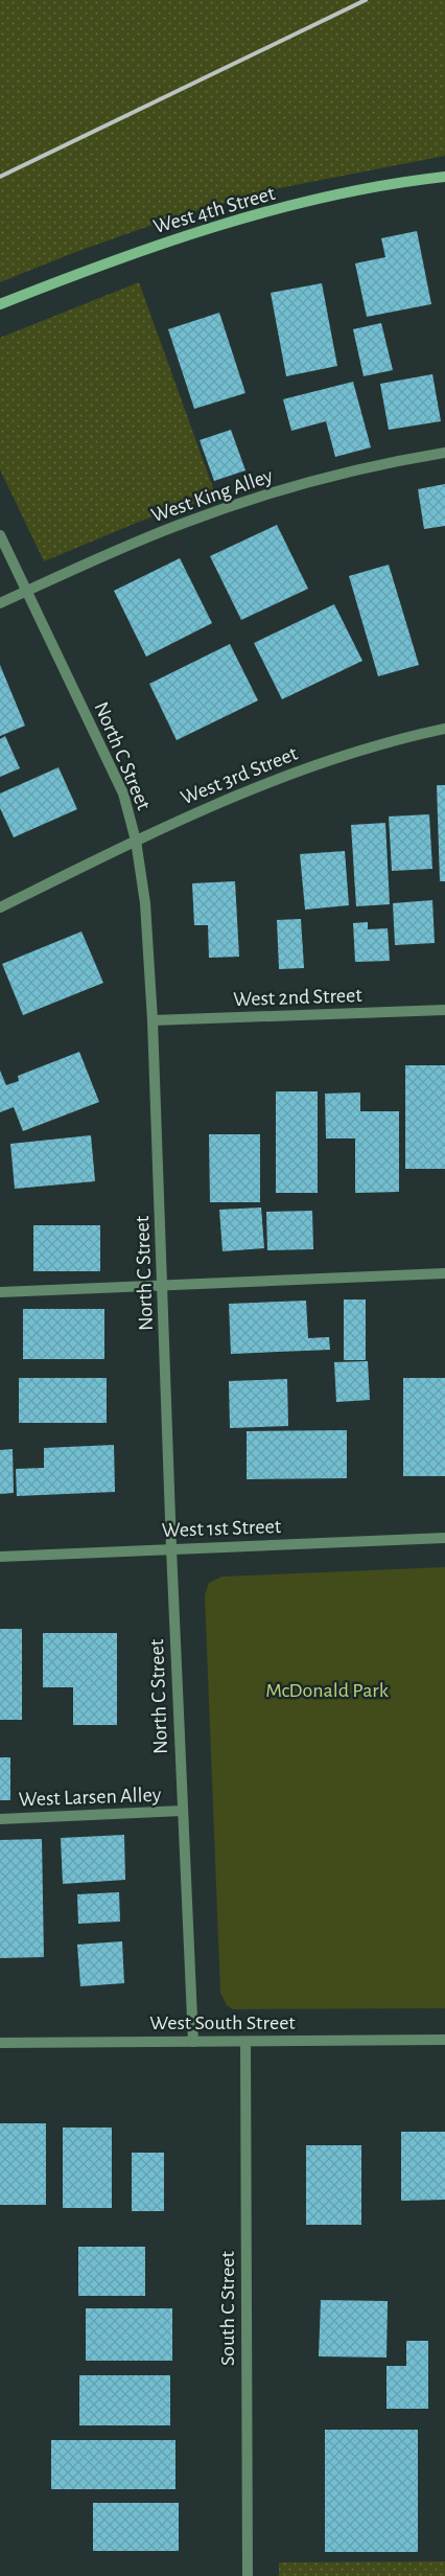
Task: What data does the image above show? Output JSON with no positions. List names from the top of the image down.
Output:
{
  "streets": {
    "street": [
      "West 4th Street",
      "West King Alley",
      "North C Street",
      "West 3rd Street",
      "West 2nd Street",
      "West 1st Street",
      "West Larsen Alley",
      "West South Street",
      "South C Street"
    ]
  },
  "crossings": [
    ["West King Alley", "North C Street"],
    ["North C Street", "West 3rd Street"],
    ["North C Street", "West 2nd Street"],
    ["North C Street", "West 1st Street"],
    ["North C Street", "West Larsen Alley"],
    ["North C Street", "West South Street"],
    ["West South Street", "South C Street"]
  ],
  "parks": ["McDonald Park"]
}
